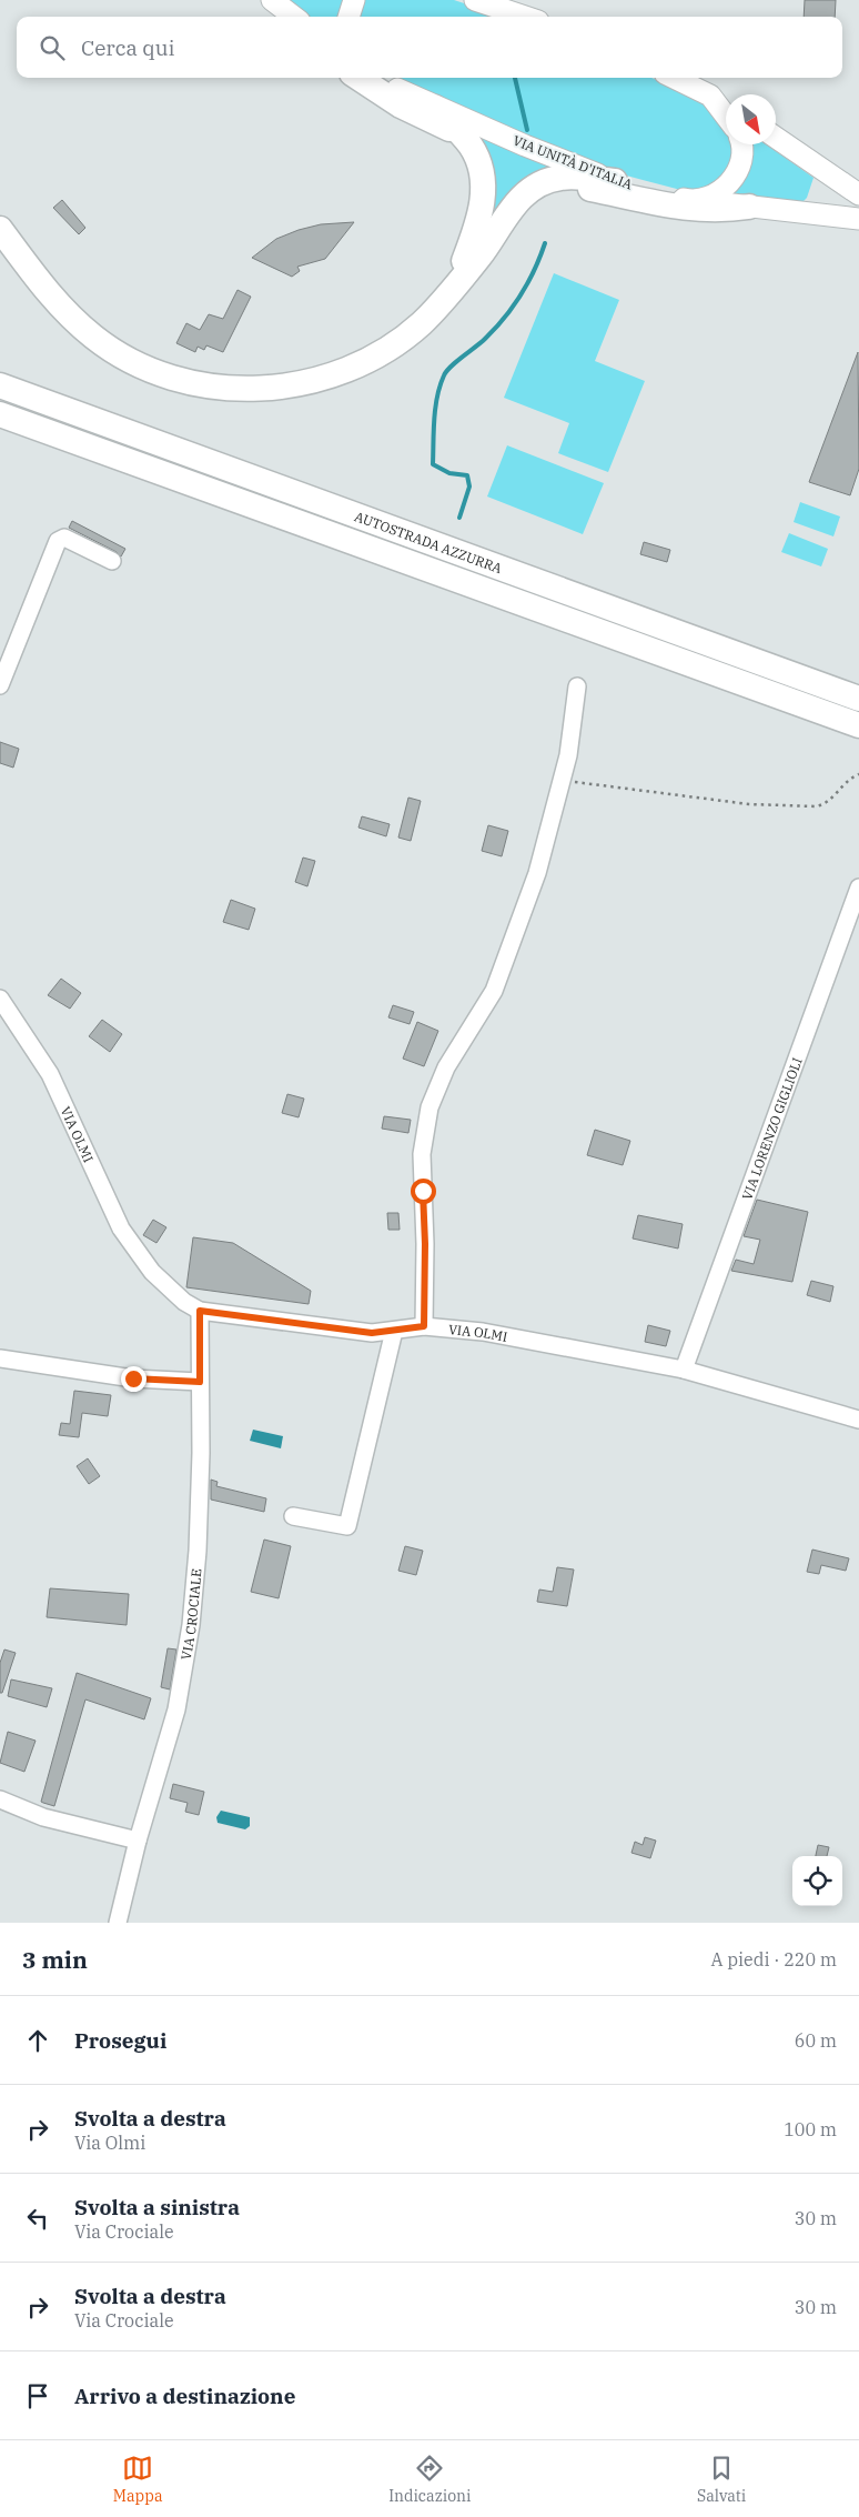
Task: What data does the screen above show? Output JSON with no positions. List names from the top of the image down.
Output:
{
  "streets": {
    "highway": ["AUTOSTRADA AZZURRA"],
    "main road": ["VIA UNITÀ D'ITALIA"],
    "street": ["VIA LORENZO GIGLIOLI", "VIA OLMI", "VIA CROCIALE"]
  },
  "crossings": [
    ["VIA LORENZO GIGLIOLI", "VIA OLMI"],
    ["VIA OLMI", "VIA CROCIALE"]
  ],
  "north": "bottom right",
  "page": {
    "search": "Cerca qui",
    "heading": ["3 min", "A piedi · 220 m"],
    "list": [
      ["Prosegui", "60 m"],
      ["Svolta a destra", "Via Olmi", "100 m"],
      ["Svolta a sinistra", "Via Crociale", "30 m"],
      ["Svolta a destra", "Via Crociale", "30 m"],
      "Arrivo a destinazione"
    ],
    "nav": ["Mappa", "Indicazioni", "Salvati"]
  }
}
